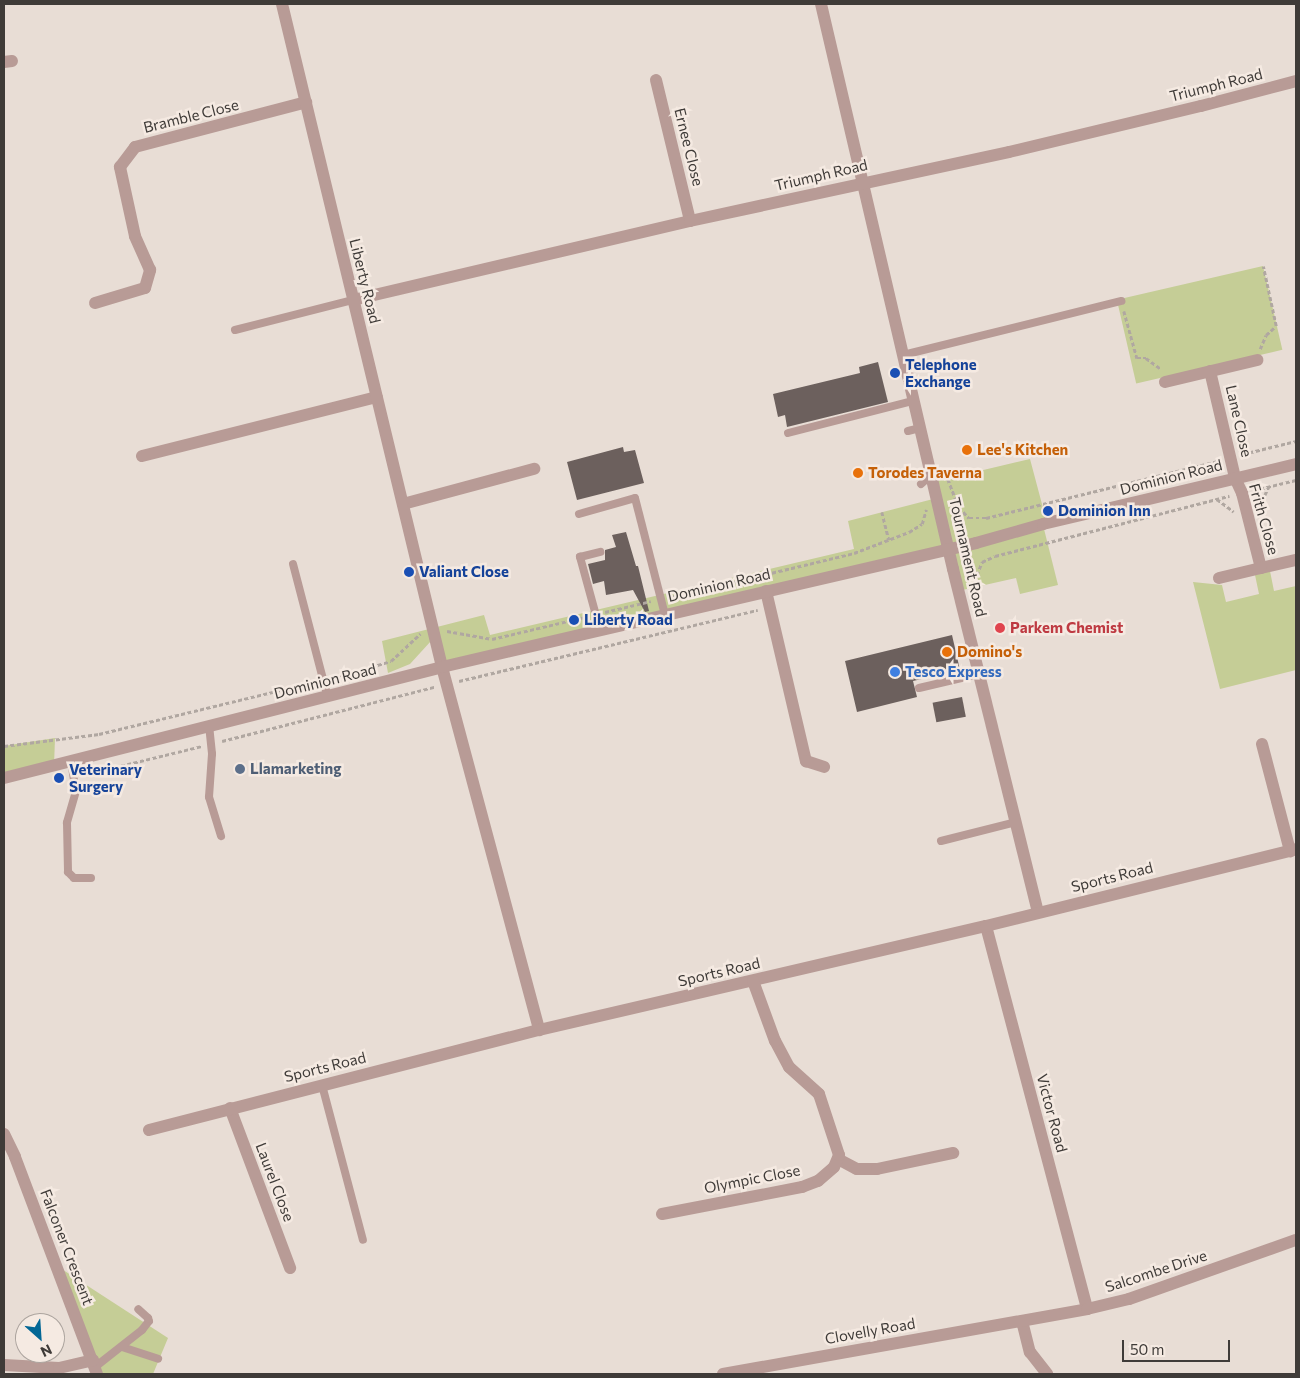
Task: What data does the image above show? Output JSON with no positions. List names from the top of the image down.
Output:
{
  "streets": {
    "street": [
      "Triumph Road",
      "Bramble Close",
      "Ernee Close",
      "Liberty Road",
      "Lane Close",
      "Dominion Road",
      "Frith Close",
      "Tournament Road",
      "Sports Road",
      "Victor Road",
      "Olympic Close",
      "Laurel Close",
      "Falconer Crescent",
      "Salcombe Drive",
      "Clovelly Road"
    ]
  },
  "crossings": [
    ["Triumph Road", "Ernee Close"],
    ["Triumph Road", "Liberty Road"],
    ["Triumph Road", "Tournament Road"],
    ["Bramble Close", "Liberty Road"],
    ["Liberty Road", "Dominion Road"],
    ["Liberty Road", "Sports Road"],
    ["Lane Close", "Dominion Road"],
    ["Lane Close", "Frith Close"],
    ["Dominion Road", "Frith Close"],
    ["Dominion Road", "Tournament Road"],
    ["Tournament Road", "Sports Road"],
    ["Sports Road", "Victor Road"],
    ["Sports Road", "Laurel Close"],
    ["Victor Road", "Salcombe Drive"],
    ["Salcombe Drive", "Clovelly Road"]
  ],
  "places": [
    "Telephone Exchange",
    "Lee's Kitchen",
    "Torodes Taverna",
    "Dominion Inn",
    "Valiant Close",
    "Liberty Road",
    "Parkem Chemist",
    "Domino's",
    "Tesco Express",
    "Llamarketing",
    "Veterinary Surgery"
  ],
  "scale_bar": "50 m",
  "north": "bottom right"
}
